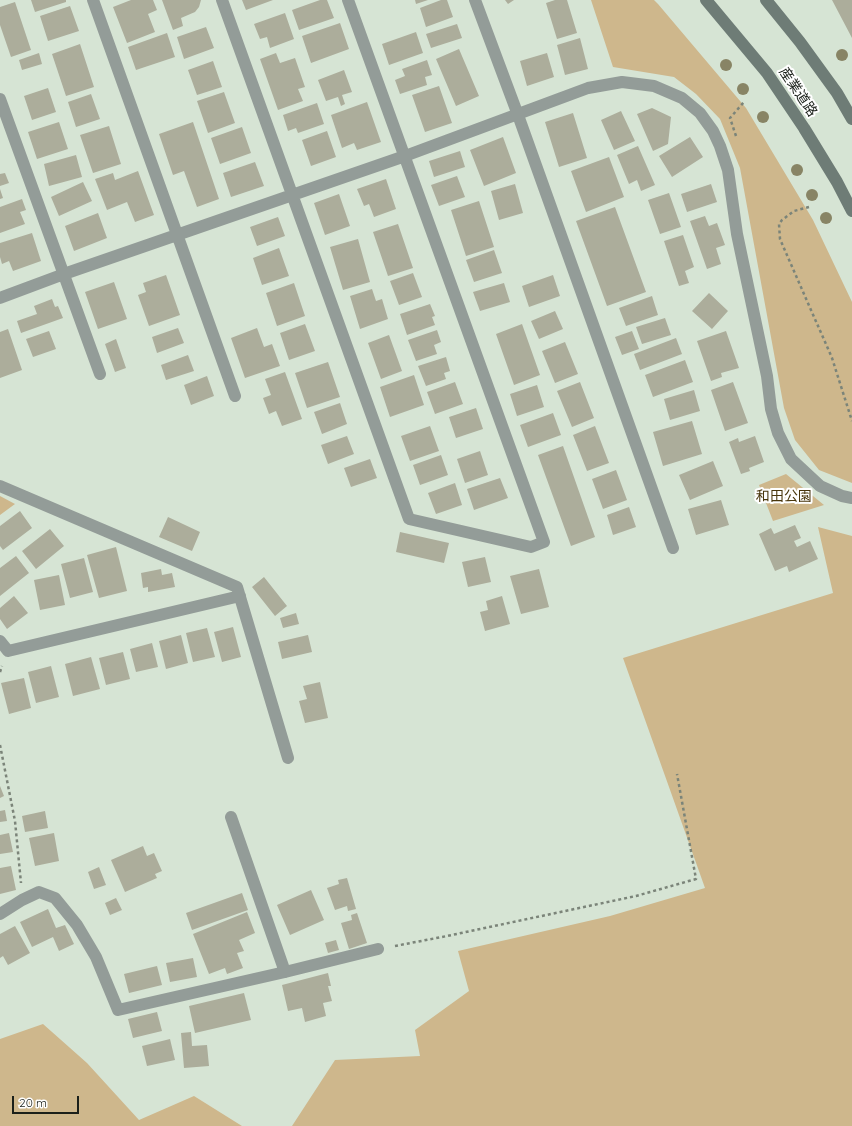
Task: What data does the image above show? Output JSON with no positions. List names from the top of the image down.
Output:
{
  "streets": {
    "main road": ["産業道路"]
  },
  "parks": ["和田公園"],
  "scale_bar": "20 m"
}
